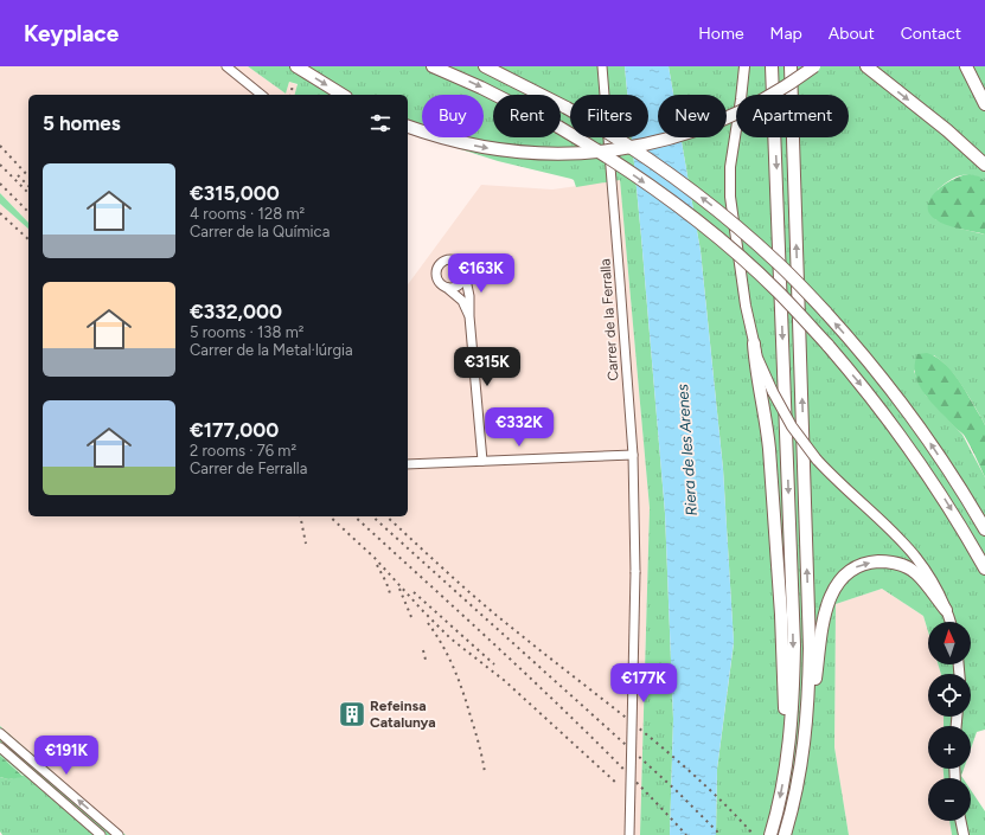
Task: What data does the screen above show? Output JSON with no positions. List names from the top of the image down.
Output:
{
  "streets": {
    "street": ["Carrer de la Ferralla"]
  },
  "water": ["Riera de les Arenes"],
  "places": {
    "building": ["Refeinsa Catalunya"]
  },
  "north": "top",
  "page": {
    "header": "Keyplace",
    "nav": [
      "Home",
      "Map",
      "About",
      "Contact"
    ],
    "chip": [
      "Buy",
      "Rent",
      "Filters",
      "New",
      "Apartment"
    ],
    "heading": "5 homes",
    "list": [
      {
        "name": "€315,000",
        "note": "4 rooms · 128 m² · Carrer de la Química"
      },
      {
        "name": "€332,000",
        "note": "5 rooms · 138 m² · Carrer de la Metal·lúrgia"
      },
      {
        "name": "€177,000",
        "note": "2 rooms · 76 m² · Carrer de Ferralla"
      }
    ],
    "price": [
      "€163K",
      "€315K",
      "€332K",
      "€177K",
      "€191K"
    ],
    "map_buttons": ["+", "−"]
  }
}
